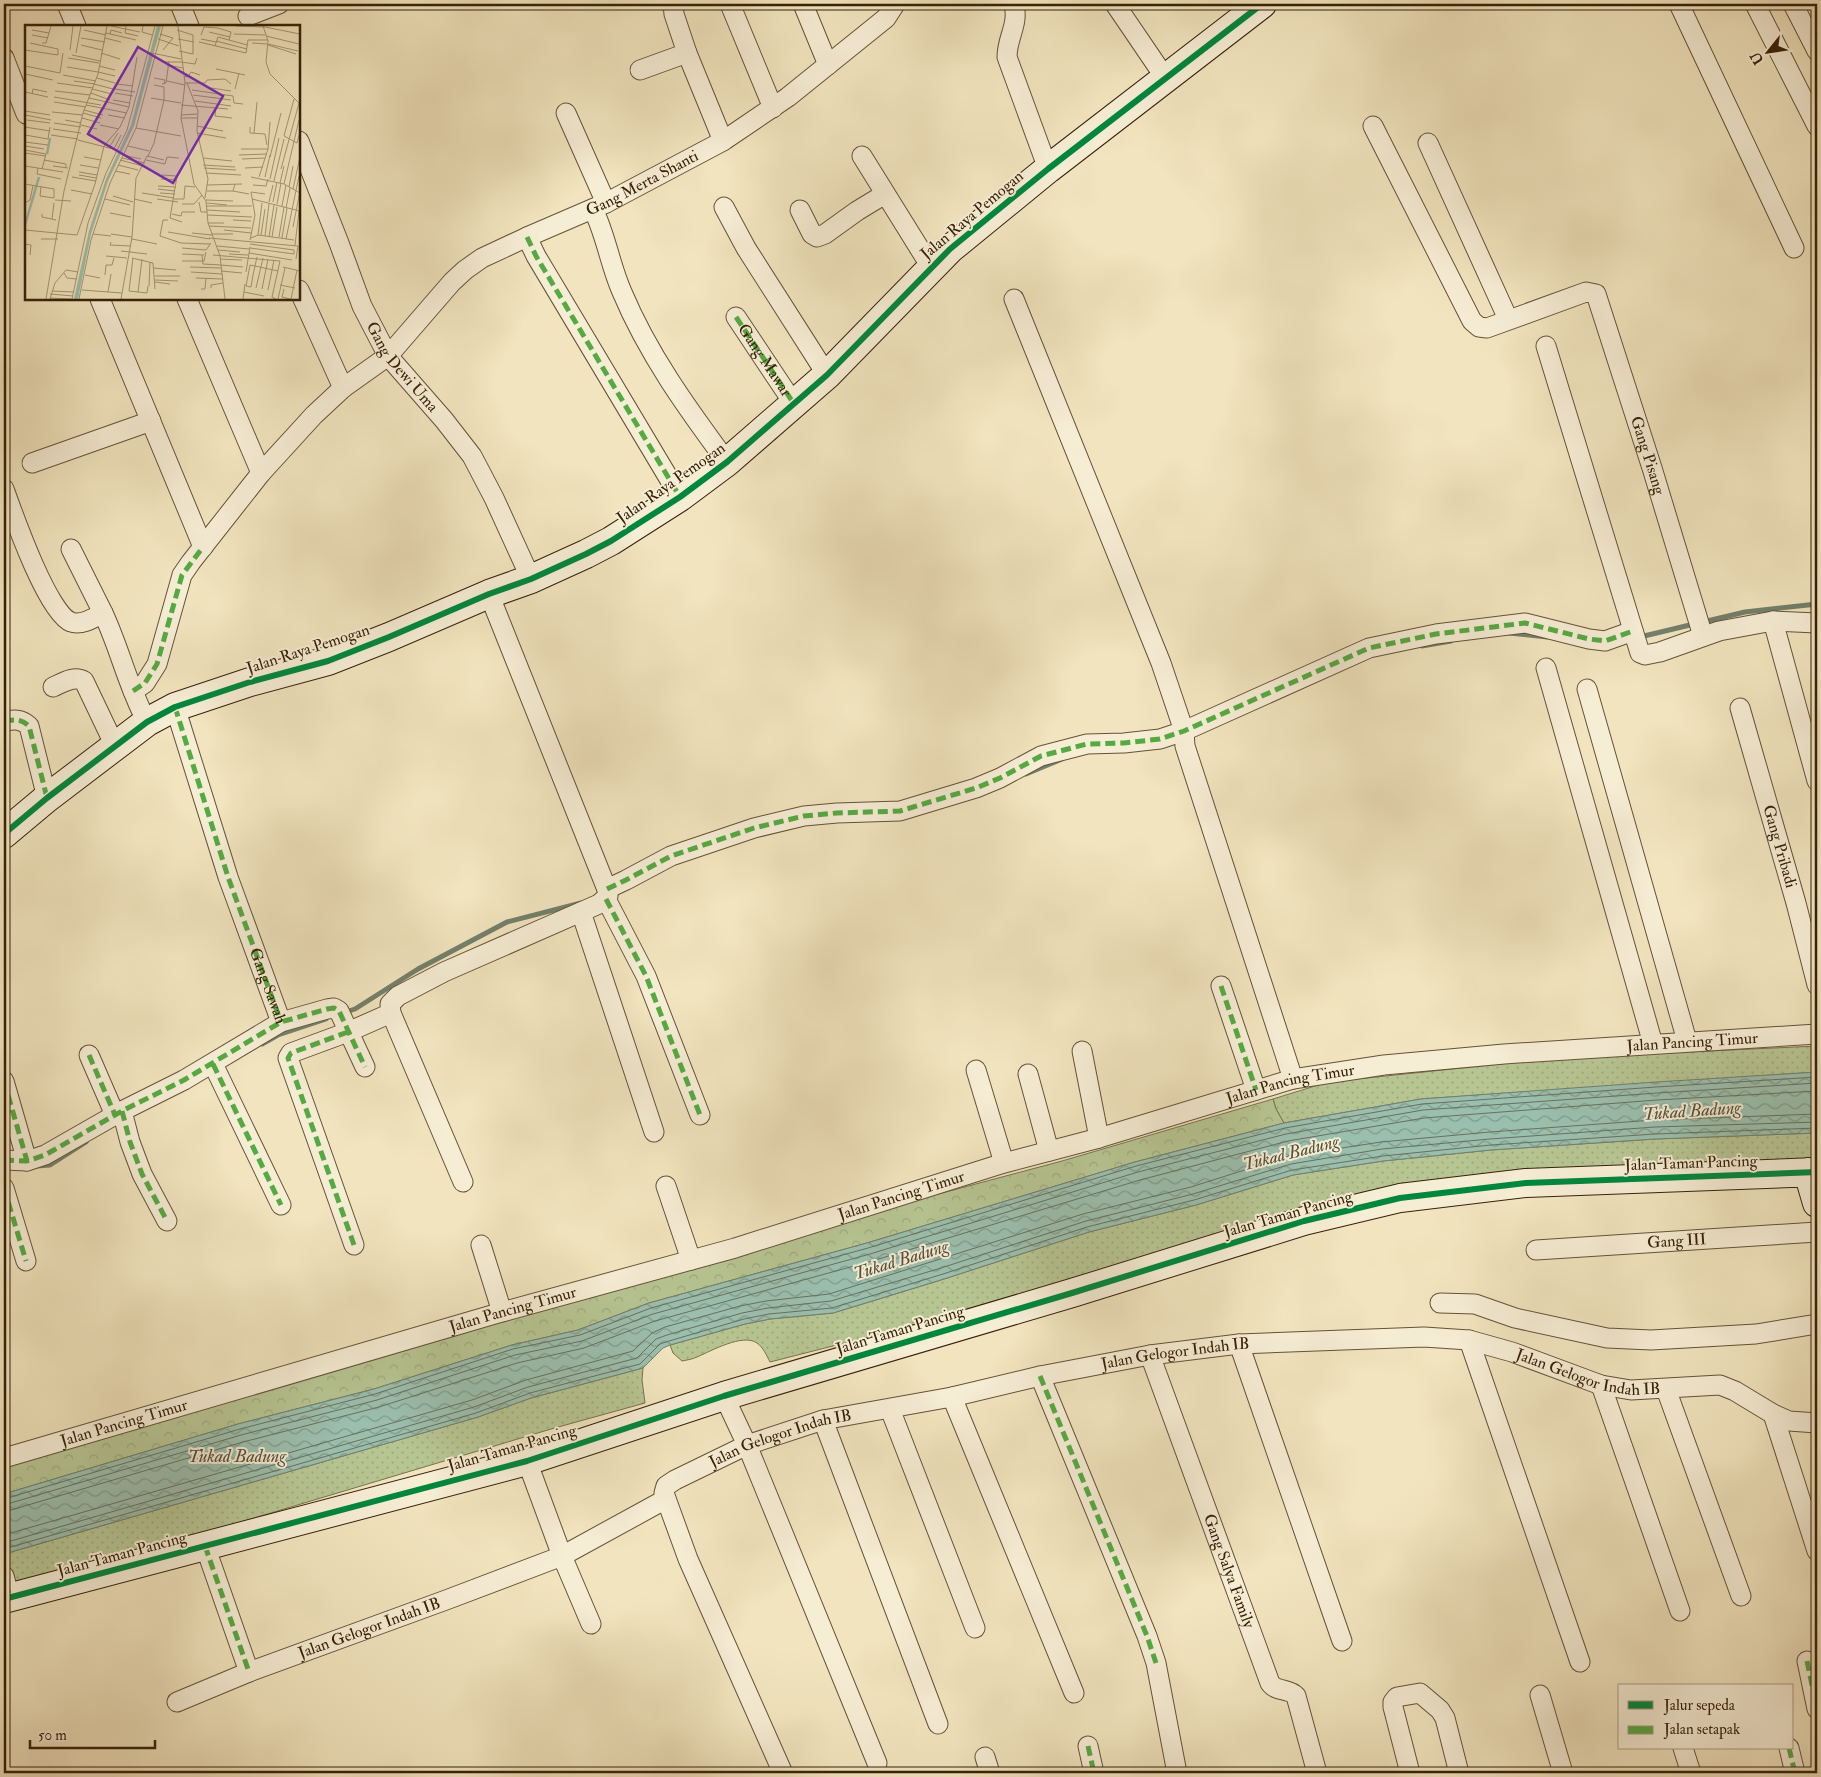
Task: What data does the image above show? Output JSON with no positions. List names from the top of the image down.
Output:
{
  "streets": {
    "street": [
      "Gang Merta Shanti",
      "Jalan Raya Pemogan",
      "Gang Mawar",
      "Gang Dewi Uma",
      "Gang Pisang",
      "Gang Pribadi",
      "Gang Sawah",
      "Jalan Pancing Timur",
      "Jalan Taman Pancing",
      "Gang III",
      "Jalan Gelogor Indah IB",
      "Gang Salya Family"
    ]
  },
  "crossings": [
    ["Gang Merta Shanti", "Jalan Raya Pemogan"],
    ["Gang Merta Shanti", "Gang Dewi Uma"],
    ["Jalan Raya Pemogan", "Gang Mawar"],
    ["Jalan Raya Pemogan", "Gang Dewi Uma"],
    ["Jalan Raya Pemogan", "Gang Sawah"],
    ["Jalan Gelogor Indah IB", "Gang Salya Family"]
  ],
  "water": ["Tukad Badung"],
  "legend": ["Jalur sepeda", "Jalan setapak"],
  "scale_bar": "50 m",
  "north": "bottom left"
}
